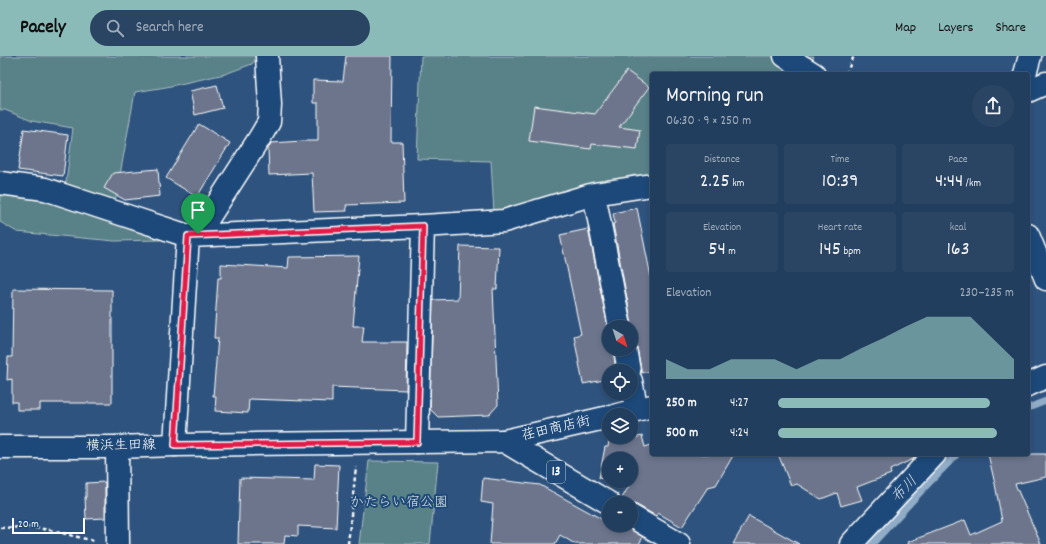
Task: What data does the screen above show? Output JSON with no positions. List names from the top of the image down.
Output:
{
  "streets": {
    "street": ["荏田商店街", "横浜生田線", "13"]
  },
  "crossings": [
    ["荏田商店街", "横浜生田線"],
    ["荏田商店街", "13"],
    ["横浜生田線", "13"]
  ],
  "water": ["布川"],
  "parks": ["かたらい宿公園"],
  "scale_bar": "20 m",
  "north": "bottom right",
  "page": {
    "header": "Pacely",
    "search": "Search here",
    "nav": ["Map", "Layers", "Share"],
    "heading": ["Morning run", "06:30 · 9 × 250 m"],
    "stats": [
      ["Distance", "2.25 km"],
      ["Time", "10:39"],
      ["Pace", "4:44 /km"],
      ["Elevation", "54 m"],
      ["Heart rate", "145 bpm"],
      ["kcal", "163"]
    ],
    "chart": ["Elevation", "230–235 m"],
    "map_buttons": ["+", "−"],
    "list": [
      {
        "name": "250 m",
        "note": "4:27"
      },
      {
        "name": "500 m",
        "note": "4:24"
      }
    ],
    "scale": "20 m"
  }
}
